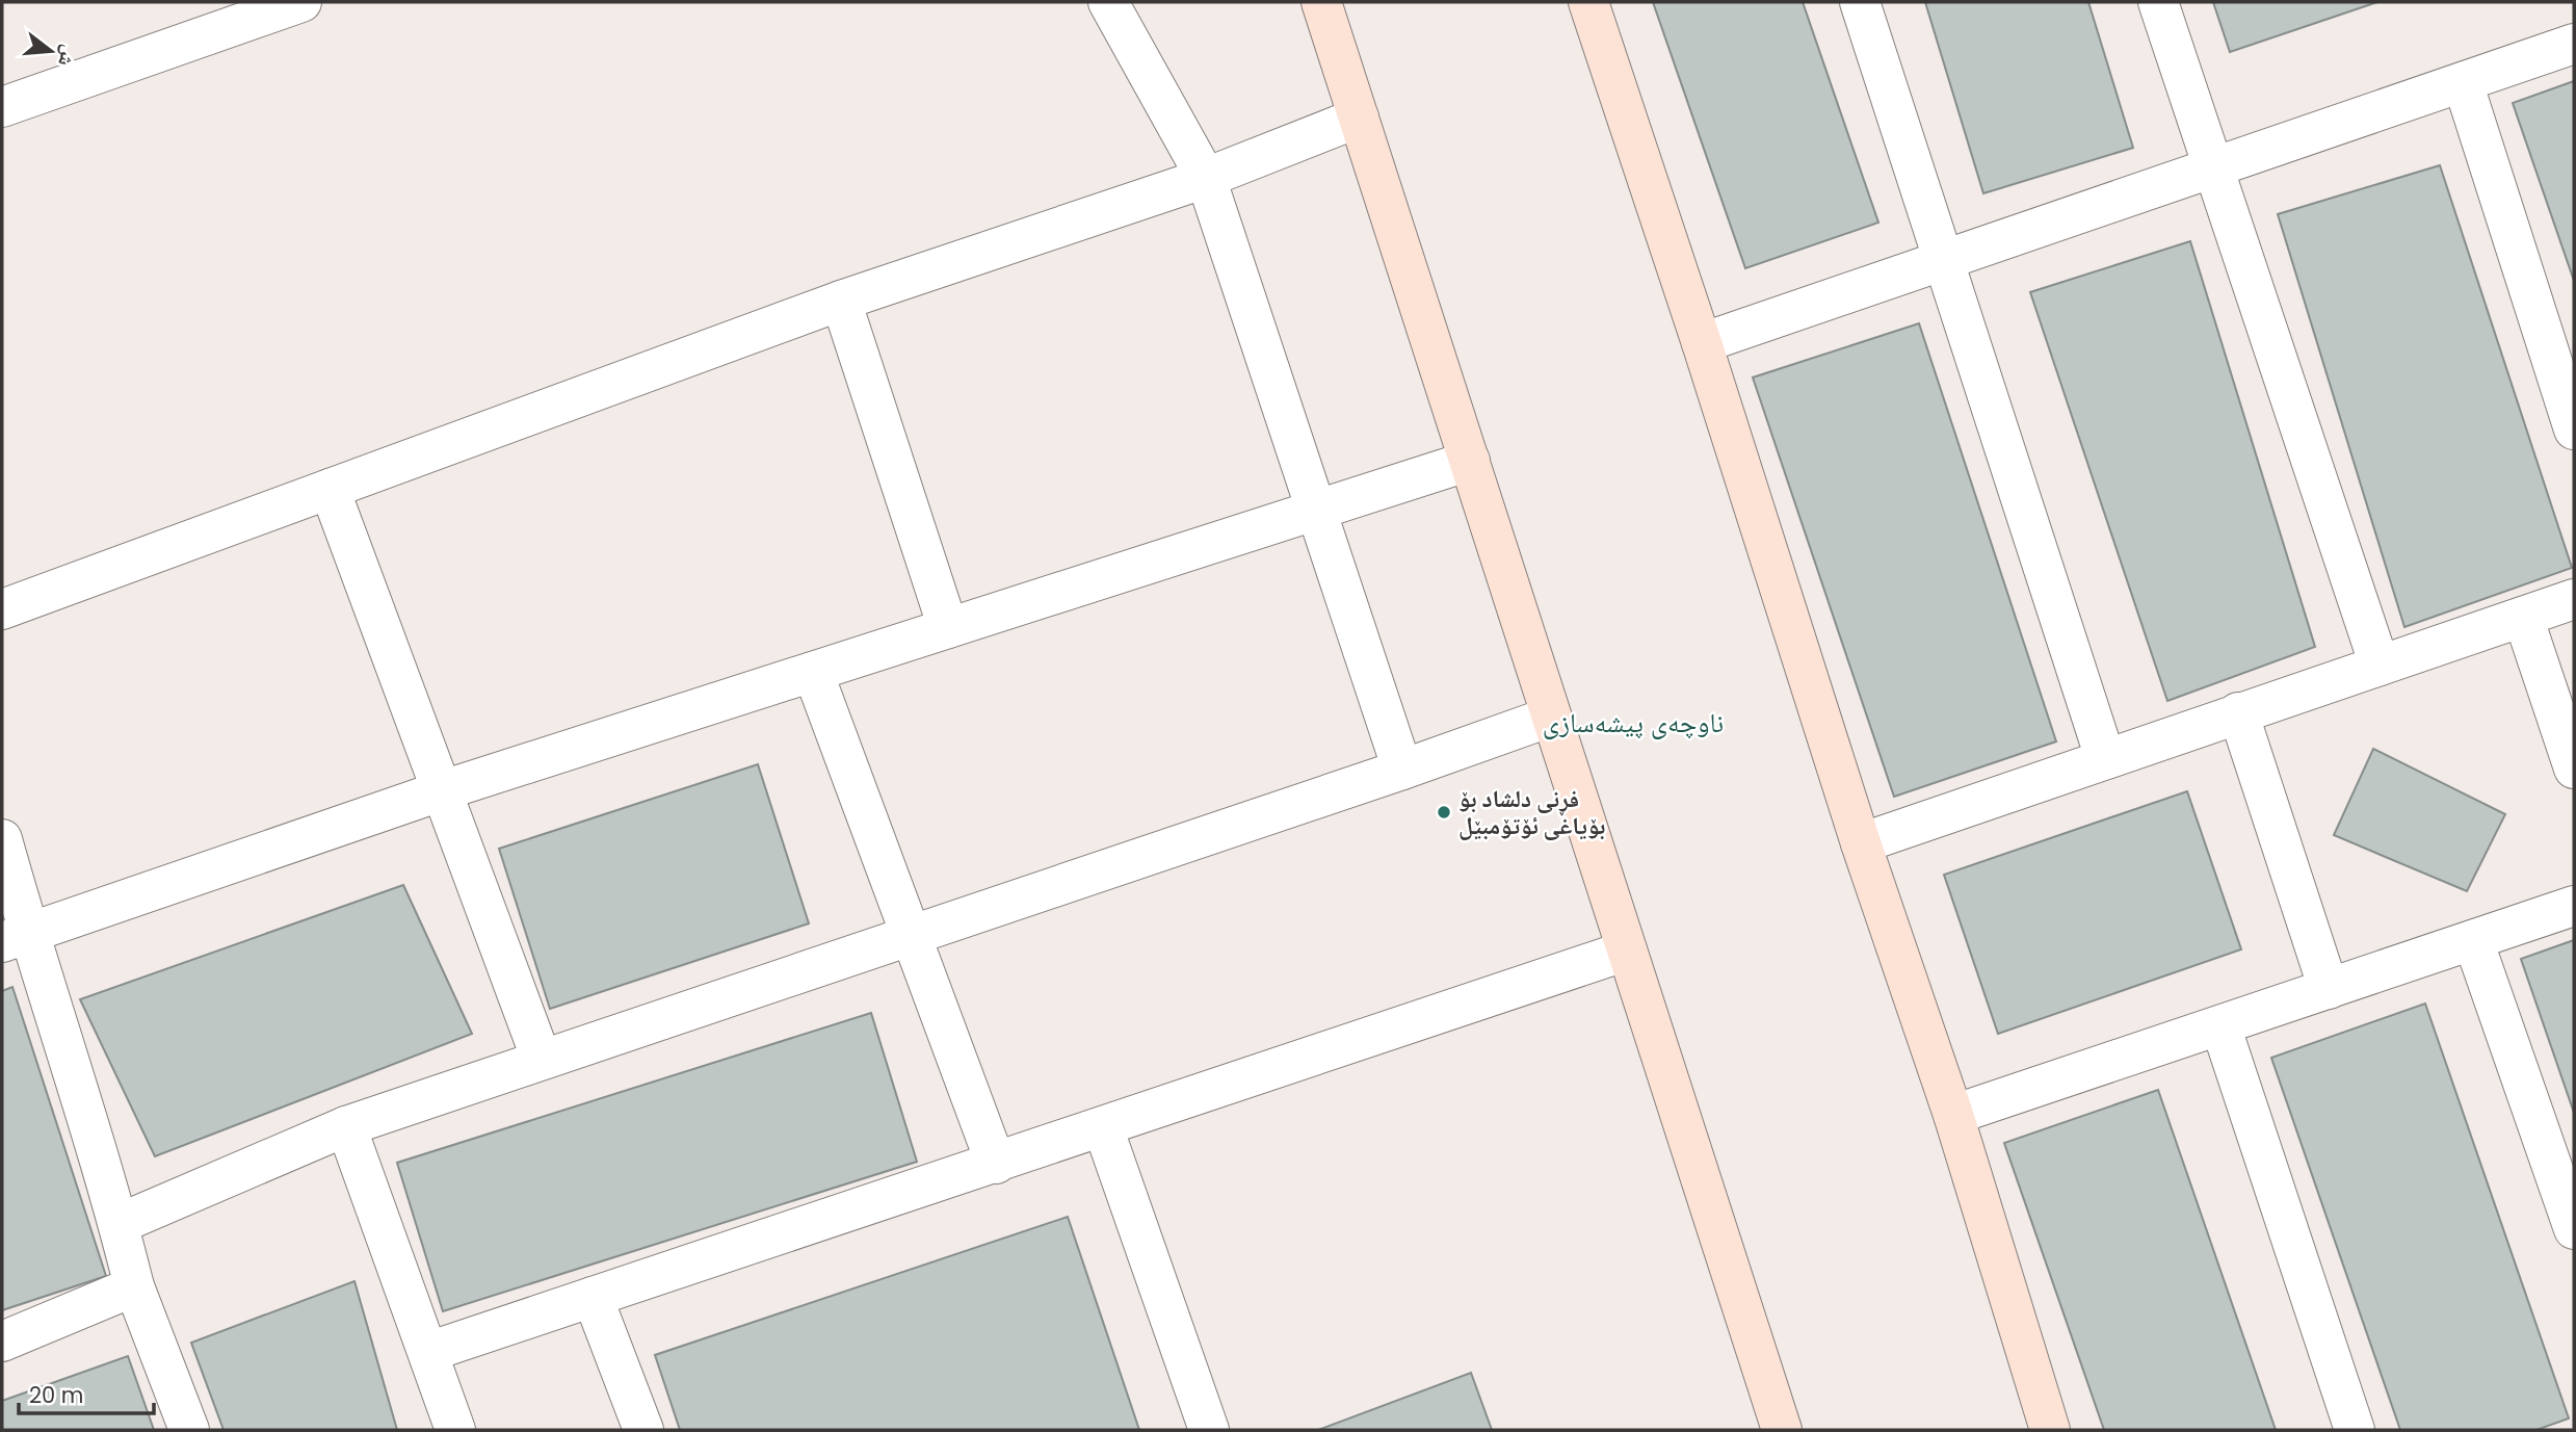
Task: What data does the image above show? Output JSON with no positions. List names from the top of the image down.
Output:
{
  "districts": ["ناوچەی پیشەسازی"],
  "places": ["فڕنی دلشاد بۆ بۆیاغی ئۆتۆمبێل"],
  "scale_bar": "20 m",
  "north": "right"
}
